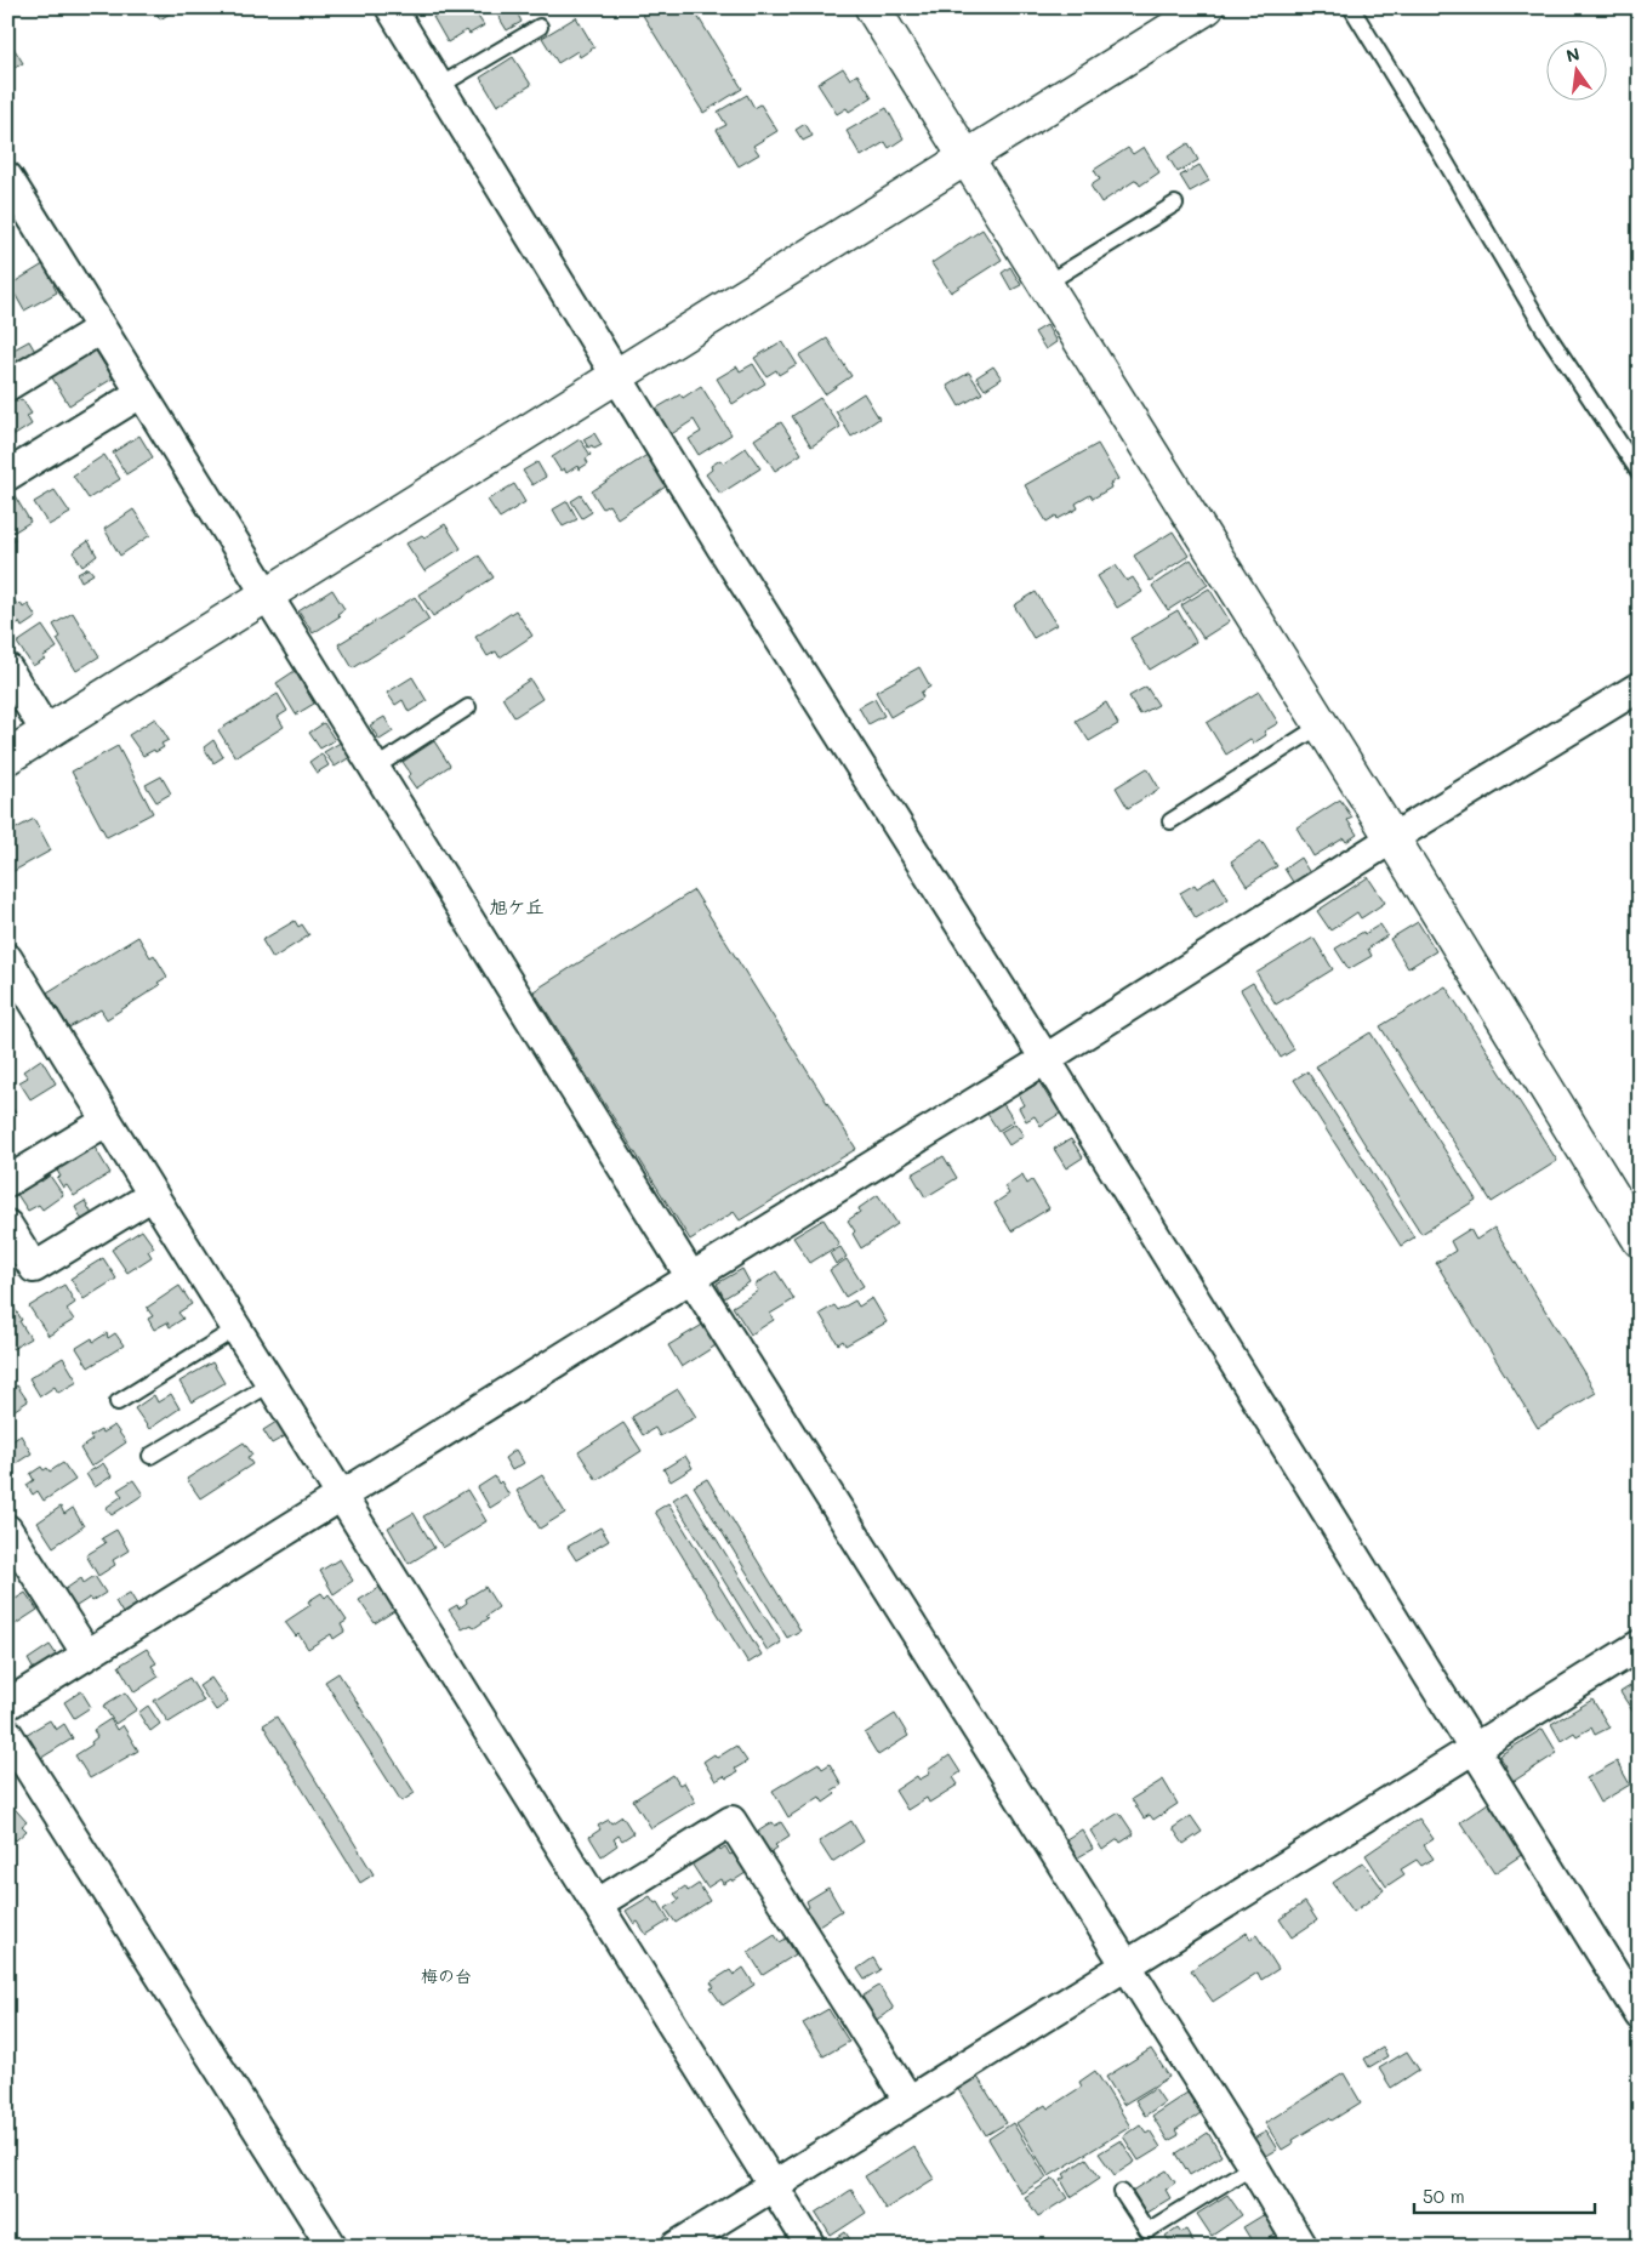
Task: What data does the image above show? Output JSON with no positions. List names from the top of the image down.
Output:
{
  "districts": ["旭ケ丘", "梅の台"],
  "scale_bar": "50 m",
  "north": "top"
}
